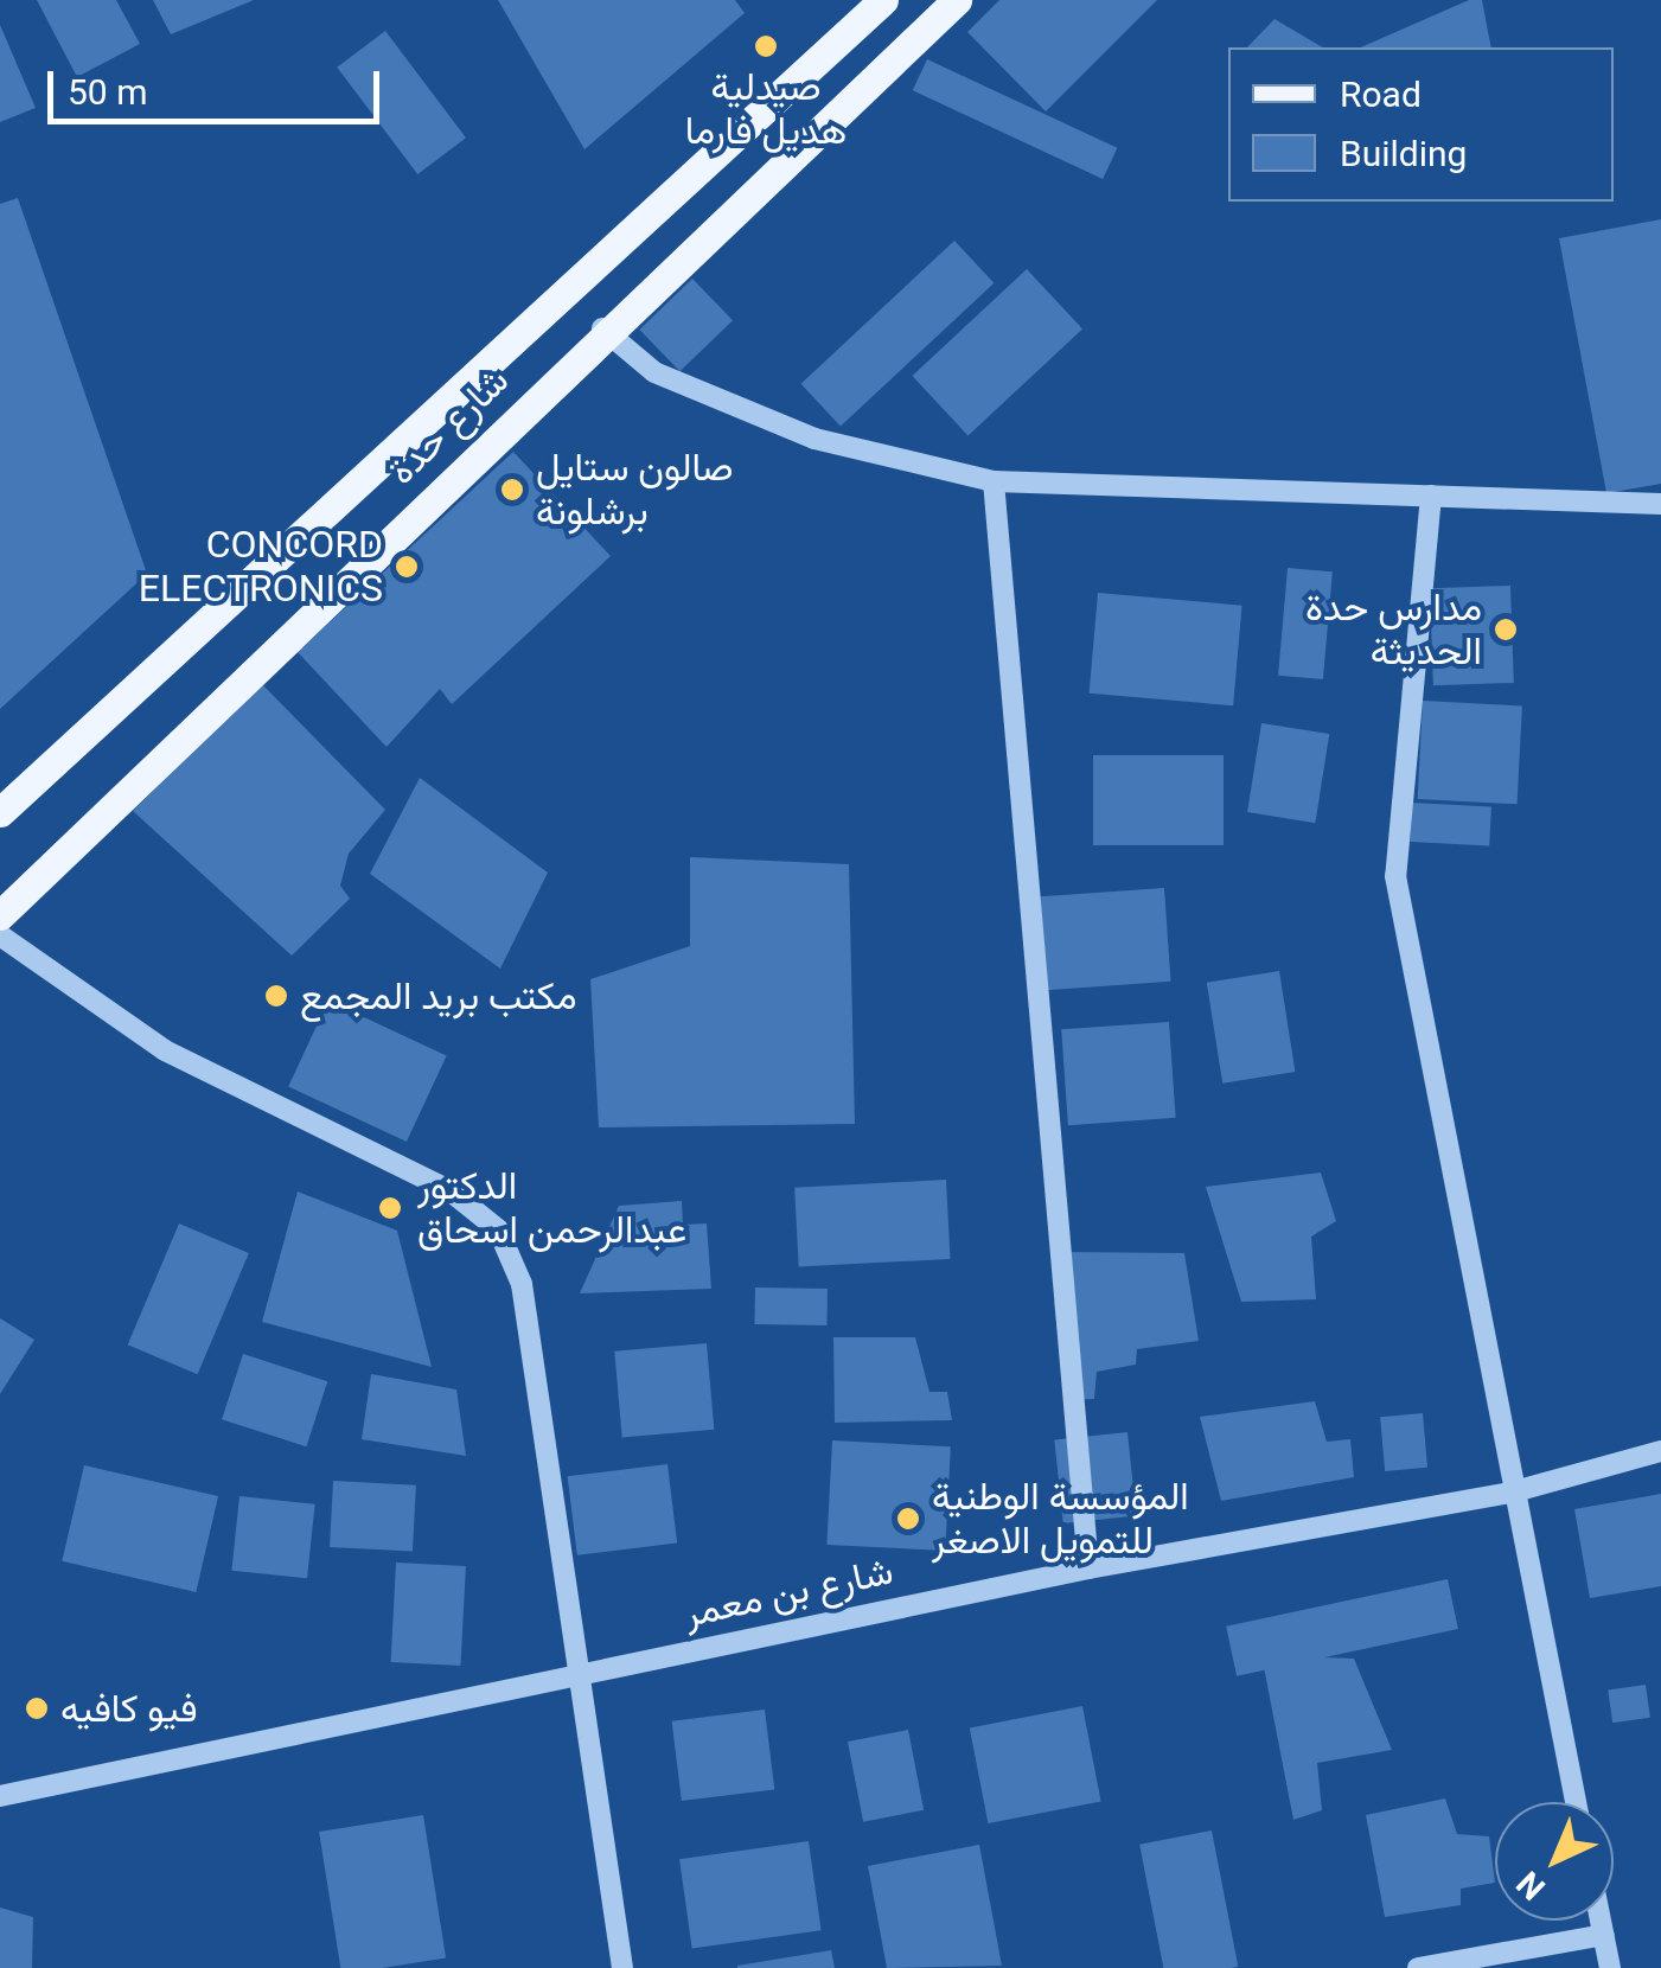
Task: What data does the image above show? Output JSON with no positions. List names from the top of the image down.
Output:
{
  "streets": {
    "main road": ["شارع حدة"],
    "street": ["شارع بن معمر"]
  },
  "places": [
    "صيدلية هديل فارما",
    "صالون ستايل برشلونة",
    "CONCORD ELECTRONICS",
    "مدارس حدة الحديثة",
    "مكتب بريد المجمع",
    "الدكتور عبدالرحمن اسحاق",
    "المؤسسة الوطنية للتمويل الاصغر",
    "فيو كافيه"
  ],
  "legend": ["Road", "Building"],
  "scale_bar": "50 m",
  "north": "bottom left"
}
